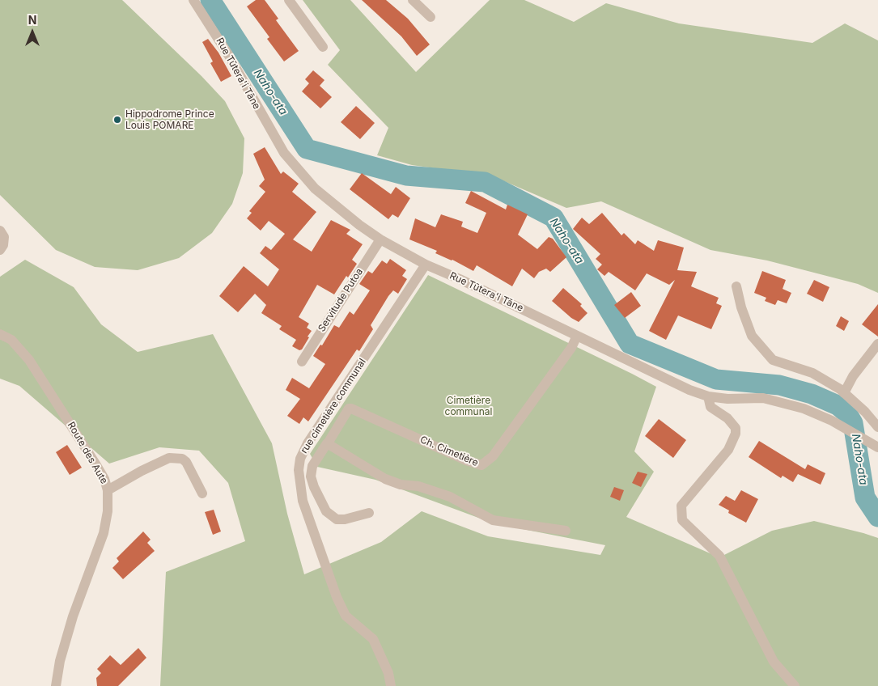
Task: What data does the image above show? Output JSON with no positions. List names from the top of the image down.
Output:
{
  "streets": {
    "street": [
      "Rue Tūtera'i Tāne",
      "Servitude Putoa",
      "rue cimetière communal",
      "Ch. Cimetière",
      "Route des Aute"
    ]
  },
  "crossings": [
    ["Rue Tūtera'i Tāne", "Servitude Putoa"],
    ["Rue Tūtera'i Tāne", "rue cimetière communal"],
    ["Rue Tūtera'i Tāne", "Ch. Cimetière"]
  ],
  "water": ["Naho-ata"],
  "parks": ["Cimetière communal"],
  "places": ["Hippodrome Prince Louis POMARE"],
  "north": "top"
}
